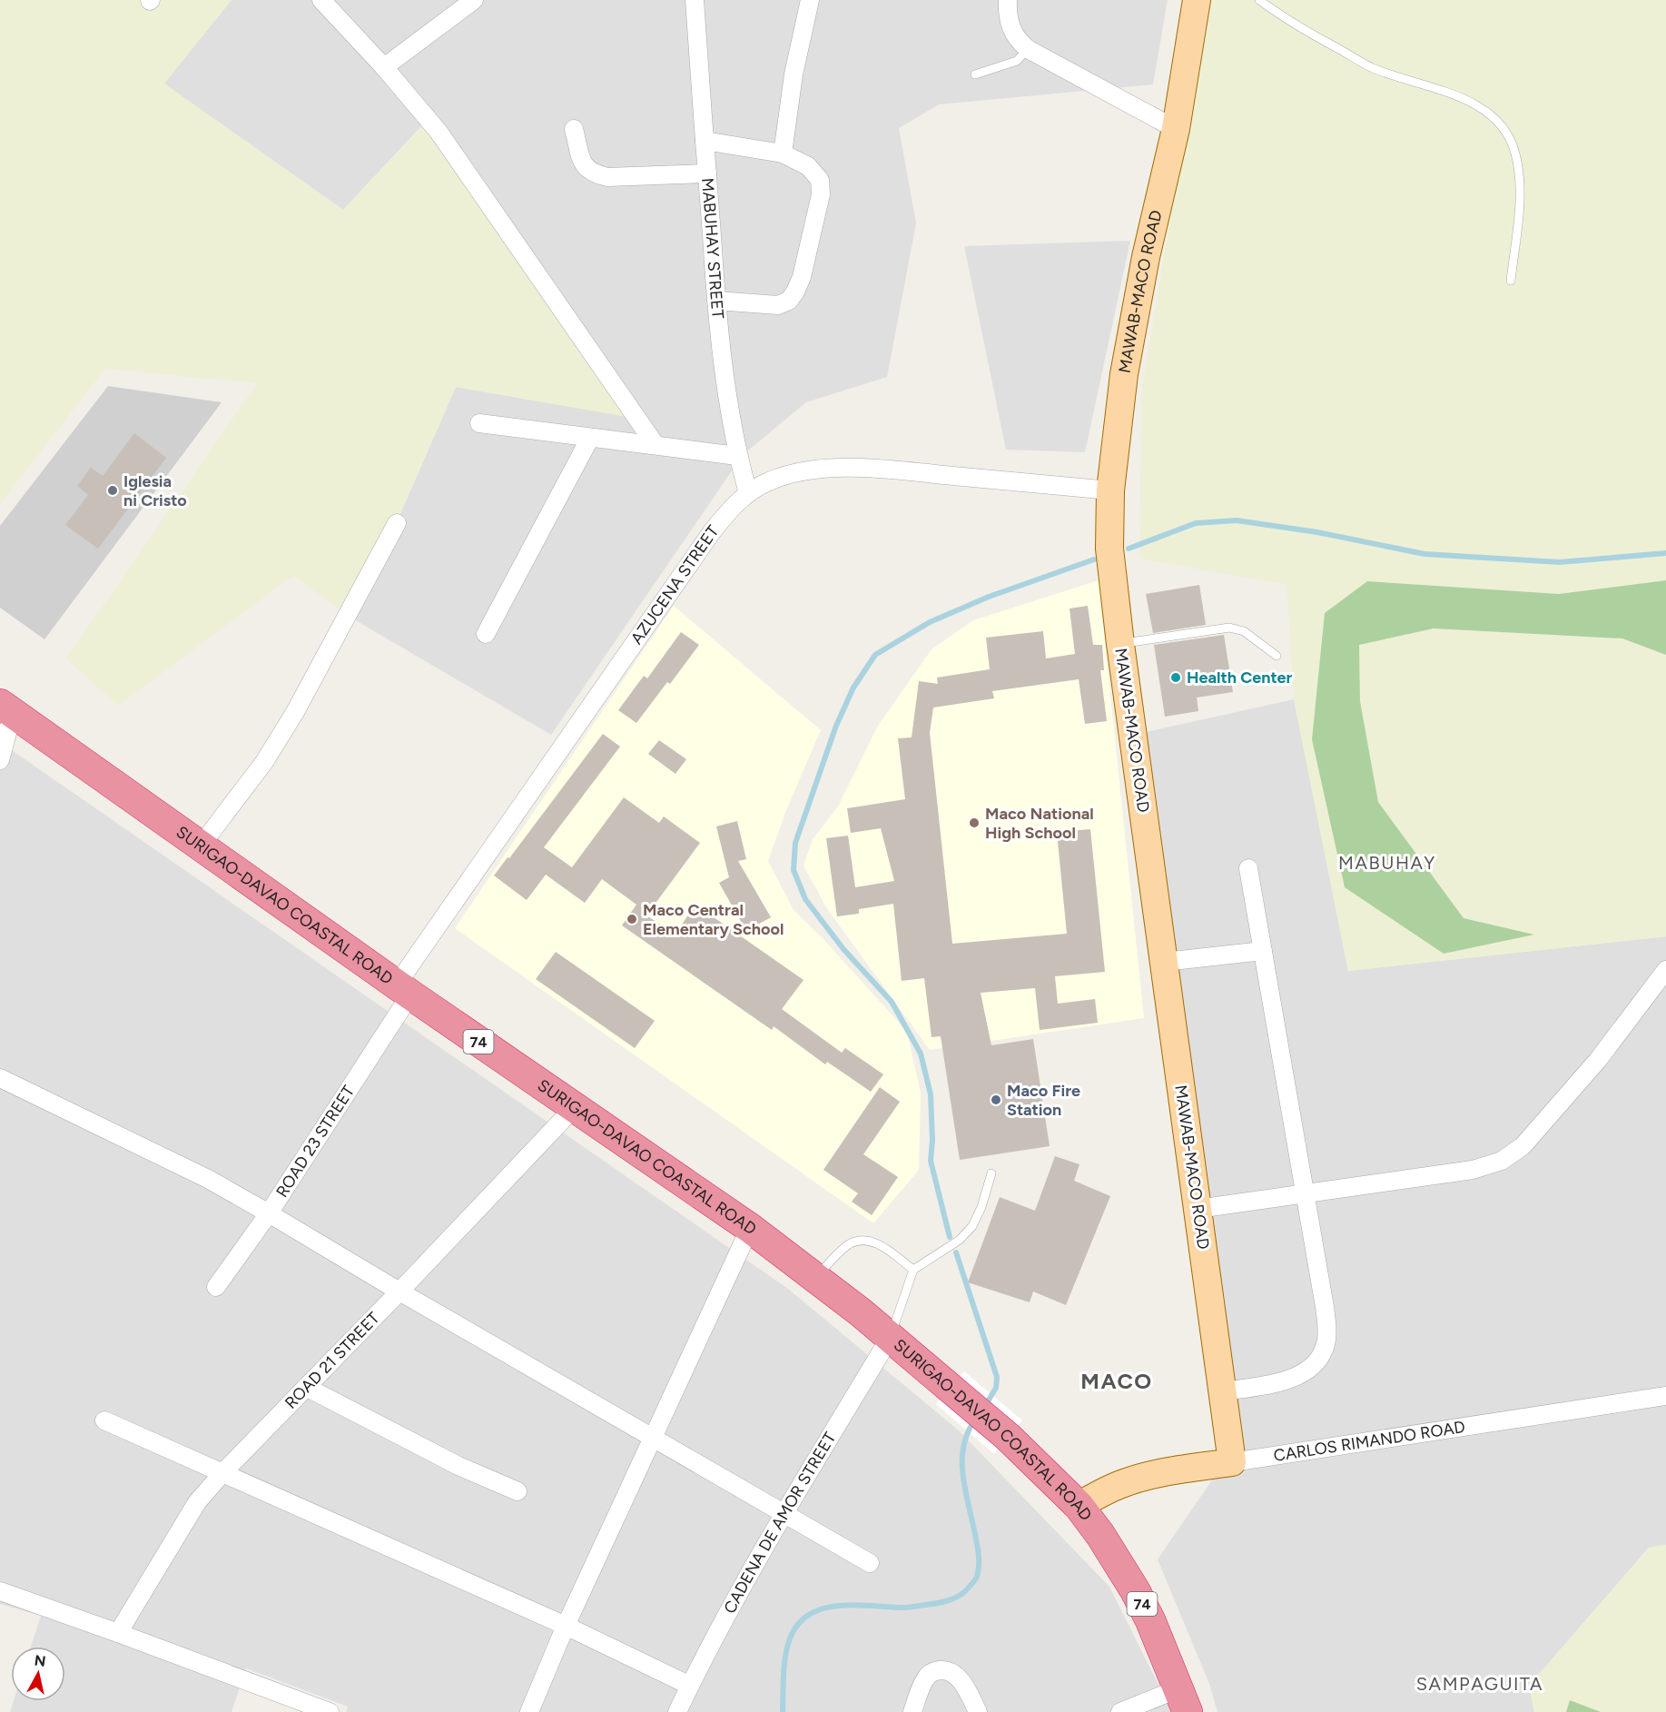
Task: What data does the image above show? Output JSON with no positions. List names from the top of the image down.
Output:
{
  "streets": {
    "highway": ["SURIGAO-DAVAO COASTAL ROAD", "74"],
    "main road": ["MAWAB-MACO ROAD", "CARLOS RIMANDO ROAD"],
    "street": [
      "MABUHAY STREET",
      "AZUCENA STREET",
      "ROAD 23 STREET",
      "ROAD 21 STREET",
      "CADENA DE AMOR STREET"
    ]
  },
  "crossings": [
    ["MABUHAY STREET", "AZUCENA STREET"],
    ["MAWAB-MACO ROAD", "AZUCENA STREET"],
    ["MAWAB-MACO ROAD", "CARLOS RIMANDO ROAD"],
    ["AZUCENA STREET", "SURIGAO-DAVAO COASTAL ROAD"],
    ["AZUCENA STREET", "ROAD 23 STREET"],
    ["SURIGAO-DAVAO COASTAL ROAD", "ROAD 23 STREET"],
    ["SURIGAO-DAVAO COASTAL ROAD", "ROAD 21 STREET"],
    ["SURIGAO-DAVAO COASTAL ROAD", "CARLOS RIMANDO ROAD"],
    ["SURIGAO-DAVAO COASTAL ROAD", "CADENA DE AMOR STREET"]
  ],
  "districts": ["MABUHAY", "MACO", "SAMPAGUITA"],
  "places": [
    "Iglesia ni Cristo",
    "Health Center",
    "Maco National High School",
    "Maco Central Elementary School",
    "Maco Fire Station"
  ],
  "north": "top"
}
